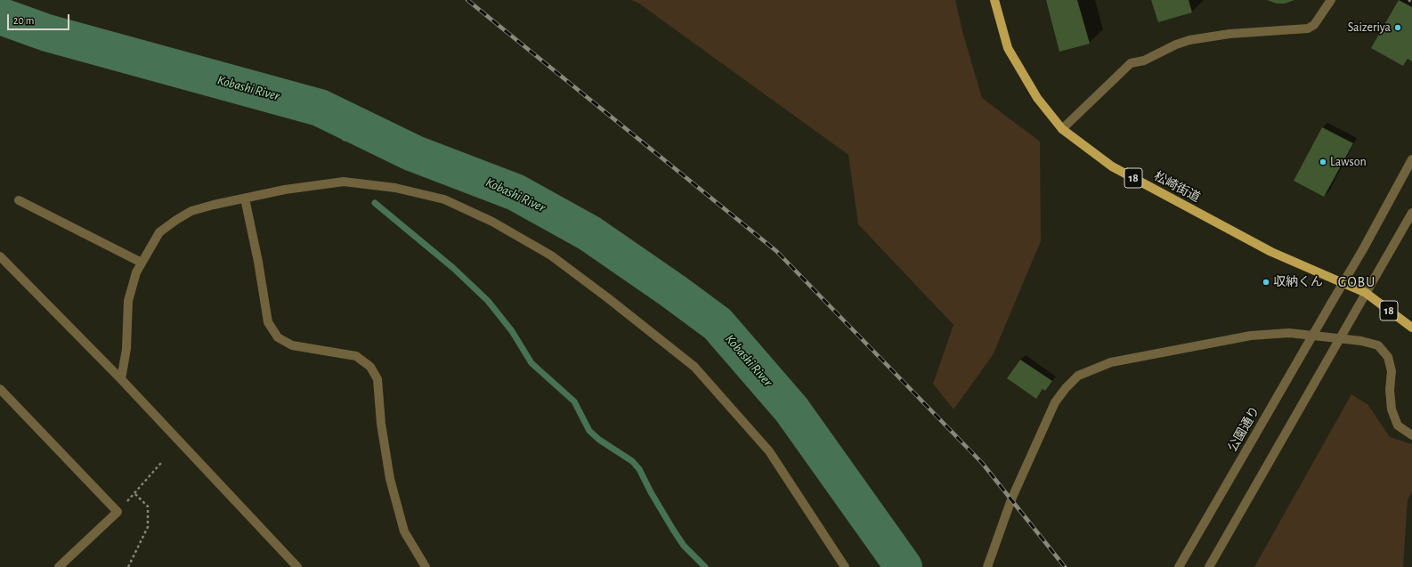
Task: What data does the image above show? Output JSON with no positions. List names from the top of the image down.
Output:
{
  "streets": {
    "main road": ["18", "松崎街道"],
    "street": ["公園通り"]
  },
  "crossings": [
    ["18", "松崎街道"],
    ["18", "公園通り"],
    ["松崎街道", "公園通り"]
  ],
  "districts": ["GOBU"],
  "water": ["Kobashi River"],
  "places": ["Saizeriya", "Lawson", "収納くん"],
  "scale_bar": "20 m"
}
